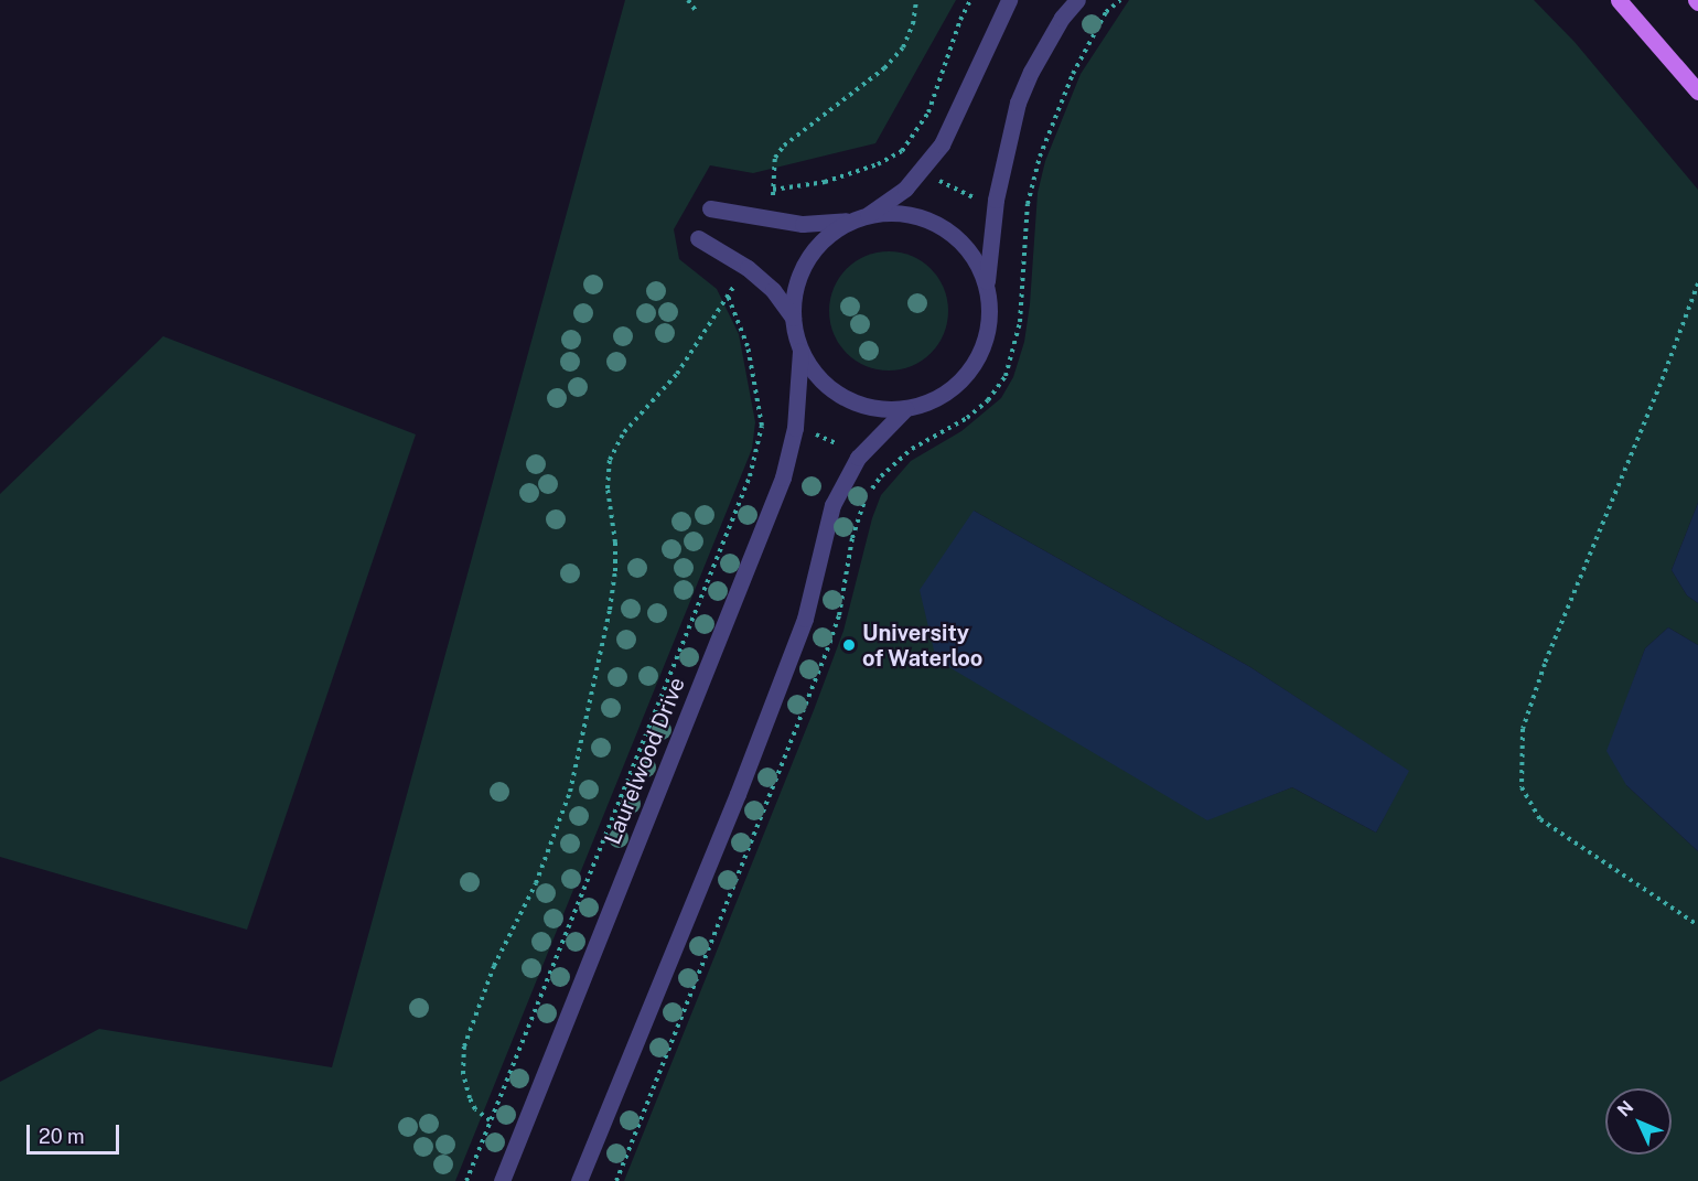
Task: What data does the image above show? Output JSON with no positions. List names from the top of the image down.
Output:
{
  "streets": {
    "street": ["Laurelwood Drive"]
  },
  "places": ["University of Waterloo"],
  "scale_bar": "20 m",
  "north": "top left"
}
